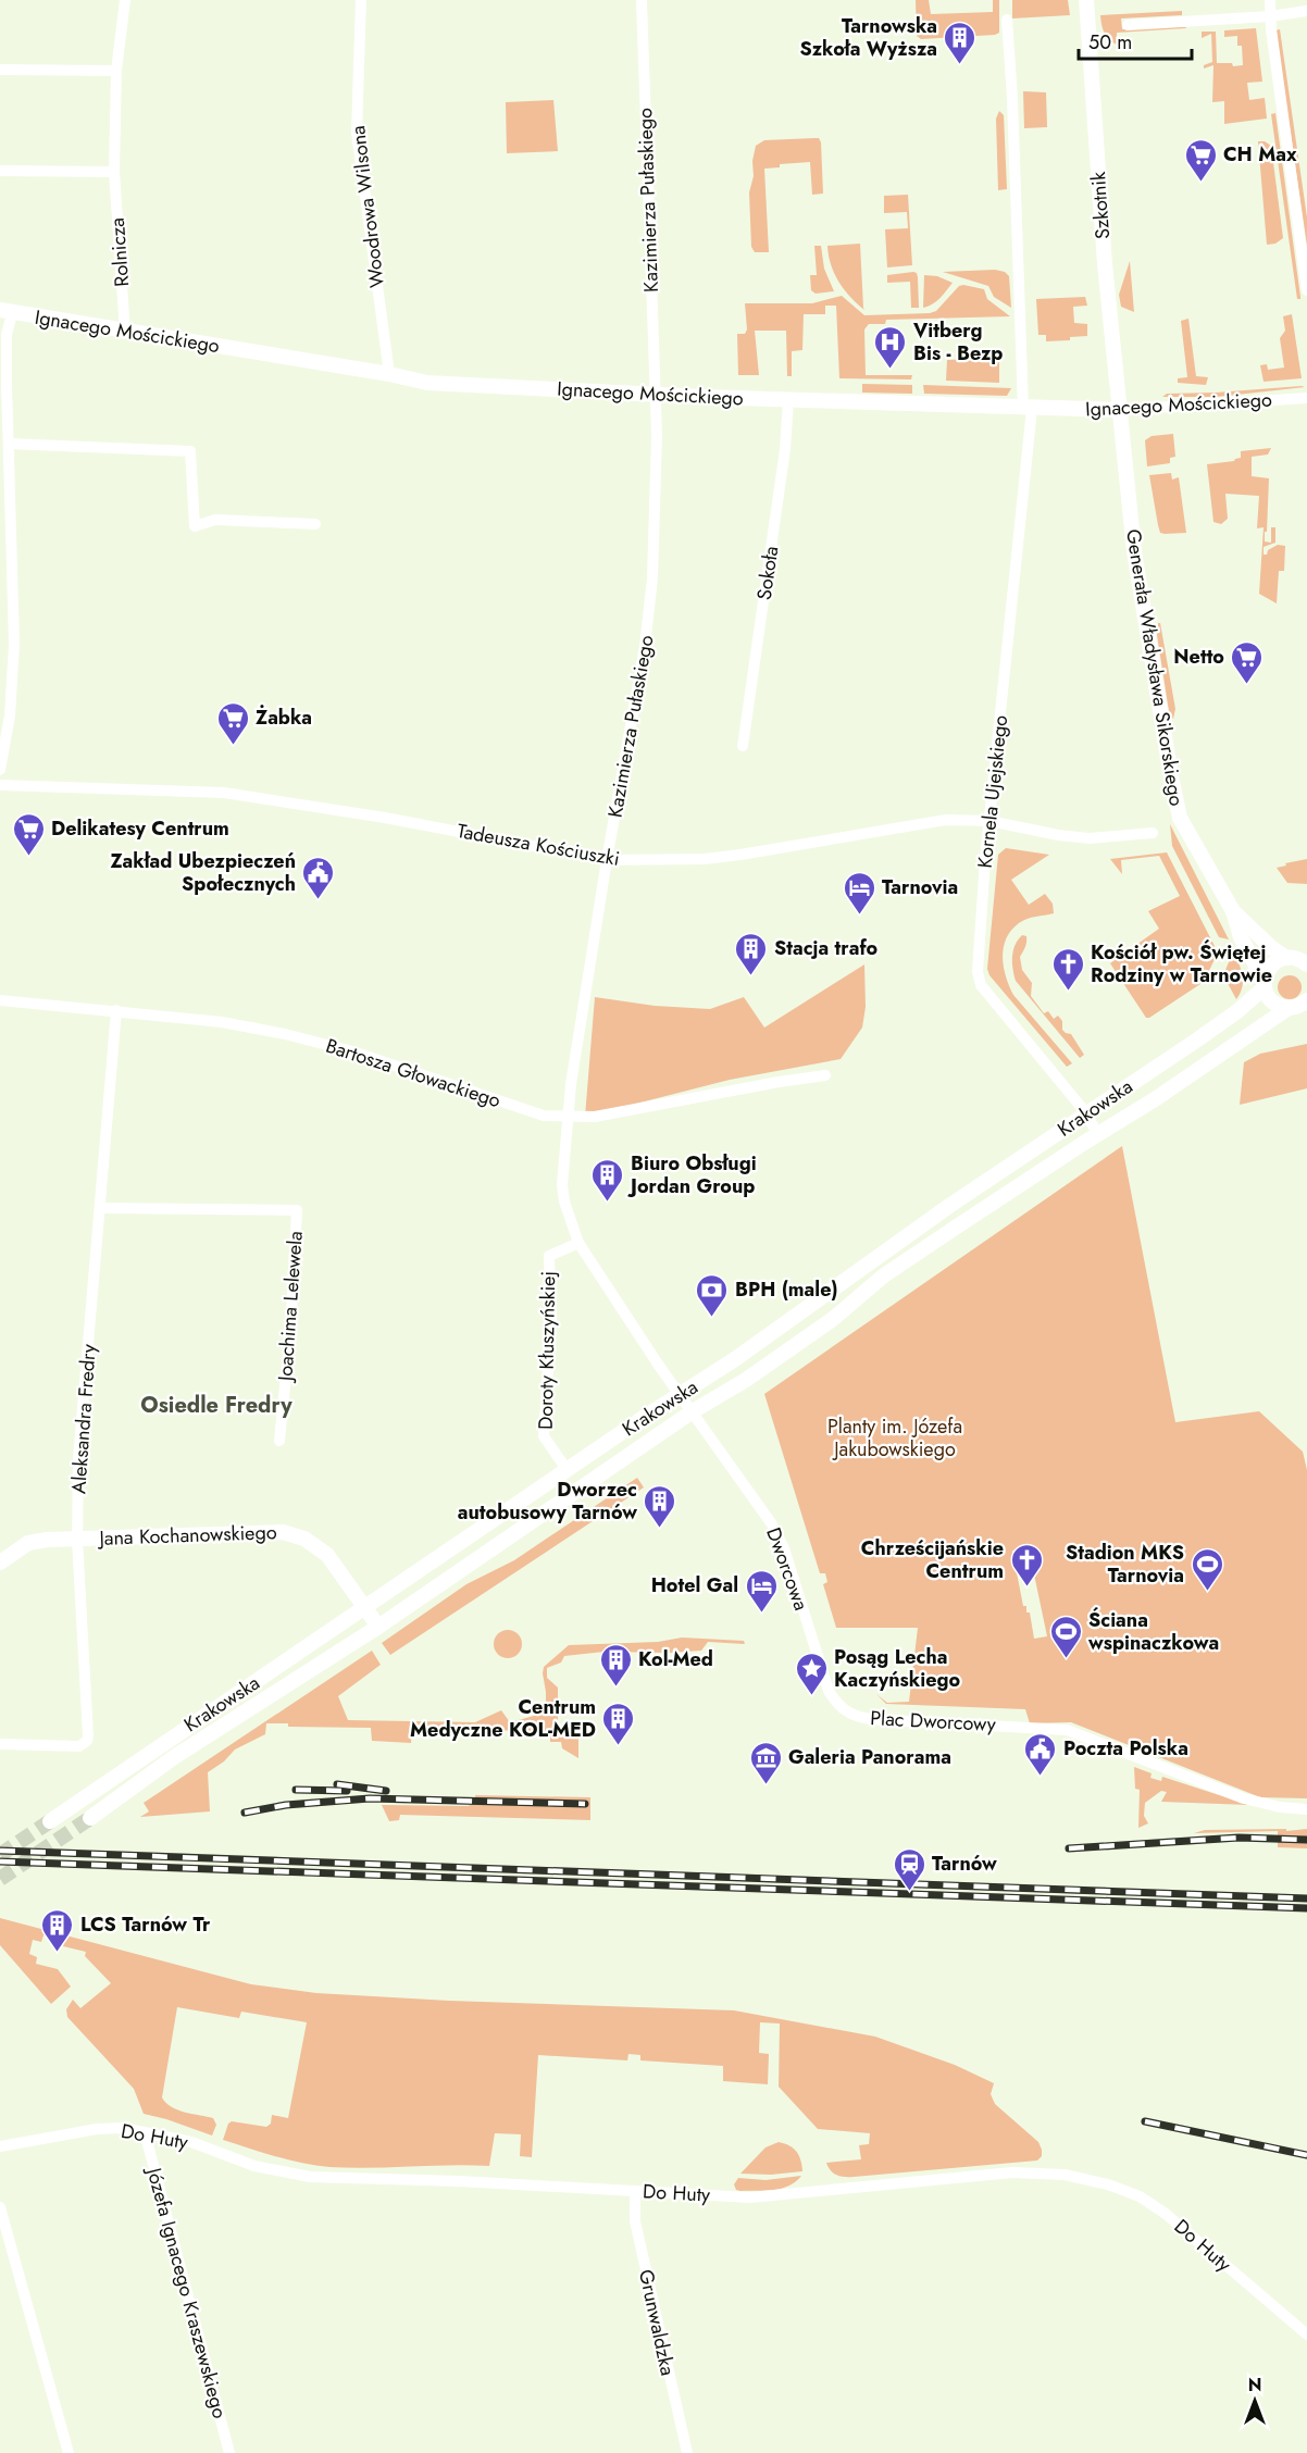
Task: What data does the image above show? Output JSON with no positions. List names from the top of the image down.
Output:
{
  "streets": {
    "street": [
      "Kazimierza Pułaskiego",
      "Szkotnik",
      "Woodrowa Wilsona",
      "Rolnicza",
      "Ignacego Mościckiego",
      "Sokoła",
      "Generała Władysława Sikorskiego",
      "Kornela Ujejskiego",
      "Tadeusza Kościuszki",
      "Bartosza Głowackiego",
      "Krakowska",
      "Joachima Lelewela",
      "Doroty Kłuszyńskiej",
      "Aleksandra Fredry",
      "Jana Kochanowskiego",
      "Dworcowa",
      "Plac Dworcowy",
      "Do Huty",
      "Józefa Ignacego Kraszewskiego",
      "Grunwaldzka"
    ]
  },
  "crossings": [
    ["Kazimierza Pułaskiego", "Ignacego Mościckiego"],
    ["Kazimierza Pułaskiego", "Tadeusza Kościuszki"],
    ["Kazimierza Pułaskiego", "Bartosza Głowackiego"],
    ["Kazimierza Pułaskiego", "Krakowska"],
    ["Kazimierza Pułaskiego", "Doroty Kłuszyńskiej"],
    ["Kazimierza Pułaskiego", "Dworcowa"],
    ["Szkotnik", "Ignacego Mościckiego"],
    ["Szkotnik", "Generała Władysława Sikorskiego"],
    ["Woodrowa Wilsona", "Ignacego Mościckiego"],
    ["Rolnicza", "Ignacego Mościckiego"],
    ["Ignacego Mościckiego", "Sokoła"],
    ["Ignacego Mościckiego", "Generała Władysława Sikorskiego"],
    ["Ignacego Mościckiego", "Kornela Ujejskiego"],
    ["Generała Władysława Sikorskiego", "Krakowska"],
    ["Kornela Ujejskiego", "Tadeusza Kościuszki"],
    ["Kornela Ujejskiego", "Krakowska"],
    ["Bartosza Głowackiego", "Aleksandra Fredry"],
    ["Krakowska", "Doroty Kłuszyńskiej"],
    ["Krakowska", "Jana Kochanowskiego"],
    ["Krakowska", "Dworcowa"],
    ["Joachima Lelewela", "Aleksandra Fredry"],
    ["Aleksandra Fredry", "Jana Kochanowskiego"],
    ["Dworcowa", "Plac Dworcowy"],
    ["Do Huty", "Józefa Ignacego Kraszewskiego"],
    ["Do Huty", "Grunwaldzka"]
  ],
  "districts": ["Osiedle Fredry"],
  "parks": ["Planty im. Józefa Jakubowskiego"],
  "places": {
    "building": [
      "Tarnowska Szkoła Wyższa",
      "Stacja trafo",
      "Biuro Obsługi Jordan Group",
      "Dworzec autobusowy Tarnów",
      "Kol-Med",
      "Centrum Medyczne KOL-MED",
      "LCS Tarnów Tr"
    ],
    "supermarket": [
      "CH Max",
      "Netto",
      "Żabka",
      "Delikatesy Centrum"
    ],
    "hospital": ["Vitberg Bis - Bezp"],
    "public building": ["Zakład Ubezpieczeń Społecznych", "Poczta Polska"],
    "hotel": ["Tarnovia", "Hotel Gal"],
    "church": ["Kościół pw. Świętej Rodziny w Tarnowie", "Chrześcijańskie Centrum"],
    "bank": ["BPH (male)"],
    "sports": ["Stadion MKS Tarnovia", "Ściana wspinaczkowa"],
    "place": ["Posąg Lecha Kaczyńskiego"],
    "museum": ["Galeria Panorama"],
    "station": ["Tarnów"]
  },
  "scale_bar": "50 m",
  "north": "top"
}
